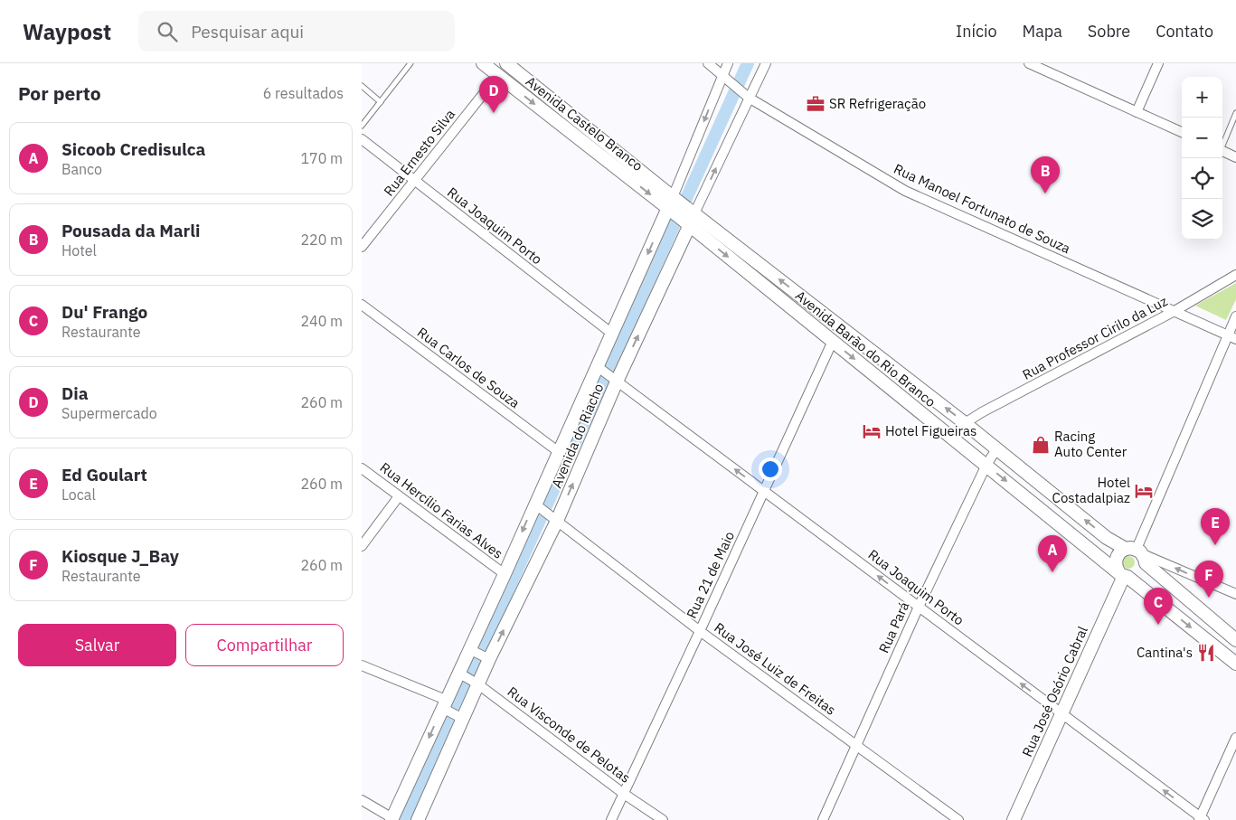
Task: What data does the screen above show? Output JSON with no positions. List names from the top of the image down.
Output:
{
  "streets": {
    "main road": [
      "Avenida Castelo Branco",
      "Avenida Barão do Rio Branco",
      "Avenida do Riacho",
      "Rua José Osório Cabral"
    ],
    "street": [
      "Rua Ernesto Silva",
      "Rua Manoel Fortunato de Souza",
      "Rua Joaquim Porto",
      "Rua Professor Cirilo da Luz",
      "Rua Carlos de Souza",
      "Rua Hercílio Farias Alves",
      "Rua 21 de Maio",
      "Rua Pará",
      "Rua José Luiz de Freitas",
      "Rua Visconde de Pelotas"
    ]
  },
  "crossings": [
    ["Avenida Castelo Branco", "Rua Ernesto Silva"],
    ["Avenida Castelo Branco", "Avenida Barão do Rio Branco"],
    ["Avenida Castelo Branco", "Avenida do Riacho"],
    ["Rua Ernesto Silva", "Rua Joaquim Porto"],
    ["Rua Manoel Fortunato de Souza", "Rua Professor Cirilo da Luz"],
    ["Rua Manoel Fortunato de Souza", "Avenida do Riacho"],
    ["Rua Joaquim Porto", "Avenida do Riacho"],
    ["Rua Joaquim Porto", "Rua 21 de Maio"],
    ["Rua Joaquim Porto", "Rua Pará"],
    ["Rua Joaquim Porto", "Rua José Osório Cabral"],
    ["Rua Professor Cirilo da Luz", "Avenida Barão do Rio Branco"],
    ["Avenida Barão do Rio Branco", "Avenida do Riacho"],
    ["Avenida Barão do Rio Branco", "Rua 21 de Maio"],
    ["Avenida Barão do Rio Branco", "Rua Pará"],
    ["Avenida Barão do Rio Branco", "Rua José Osório Cabral"],
    ["Rua Carlos de Souza", "Avenida do Riacho"],
    ["Avenida do Riacho", "Rua Hercílio Farias Alves"],
    ["Avenida do Riacho", "Rua José Luiz de Freitas"],
    ["Avenida do Riacho", "Rua Visconde de Pelotas"],
    ["Rua 21 de Maio", "Rua José Luiz de Freitas"],
    ["Rua 21 de Maio", "Rua Visconde de Pelotas"],
    ["Rua Pará", "Rua José Luiz de Freitas"]
  ],
  "one_way": ["Rua Joaquim Porto"],
  "places": {
    "office": ["SR Refrigeração"],
    "hotel": ["Hotel Figueiras", "Hotel Costadalpiaz"],
    "shop": ["Racing Auto Center"],
    "restaurant": ["Cantina's"]
  },
  "page": {
    "header": "Waypost",
    "search": "Pesquisar aqui",
    "nav": [
      "Início",
      "Mapa",
      "Sobre",
      "Contato"
    ],
    "heading": ["Por perto", "6 resultados"],
    "pins": [
      "D",
      "B",
      "E",
      "A",
      "F",
      "C"
    ],
    "map_buttons": ["+", "−"],
    "list": [
      {
        "mark": "A",
        "name": "Sicoob Credisulca",
        "note": "Banco",
        "value": "170 m"
      },
      {
        "mark": "B",
        "name": "Pousada da Marli",
        "note": "Hotel",
        "value": "220 m"
      },
      {
        "mark": "C",
        "name": "Du' Frango",
        "note": "Restaurante",
        "value": "240 m"
      },
      {
        "mark": "D",
        "name": "Dia",
        "note": "Supermercado",
        "value": "260 m"
      },
      {
        "mark": "E",
        "name": "Ed Goulart",
        "note": "Local",
        "value": "260 m"
      },
      {
        "mark": "F",
        "name": "Kiosque J_Bay",
        "note": "Restaurante",
        "value": "260 m"
      }
    ],
    "buttons": ["Salvar", "Compartilhar"]
  }
}
